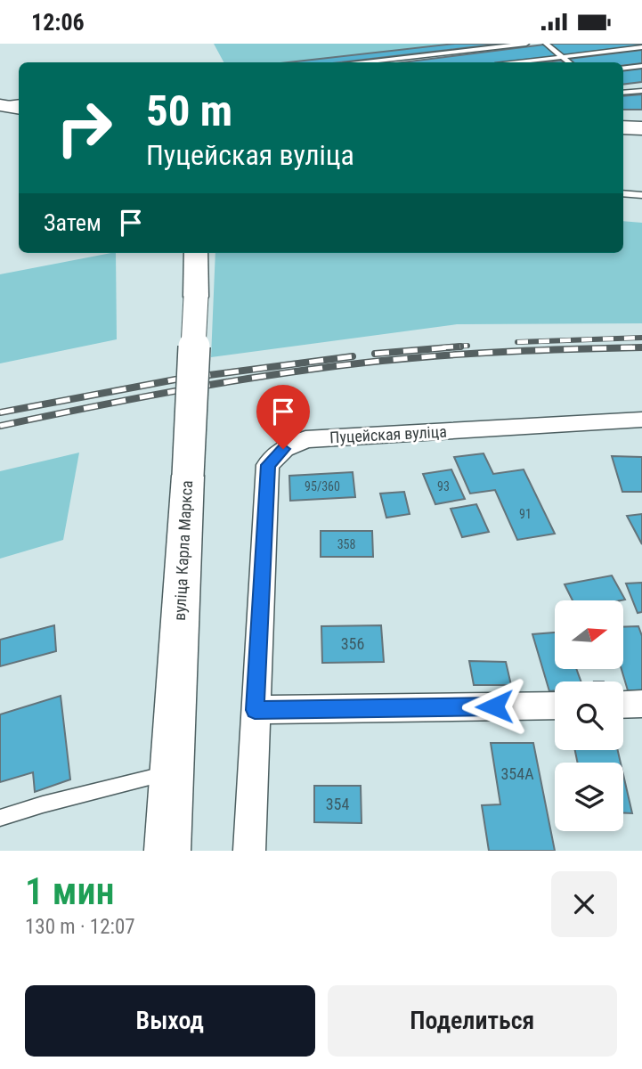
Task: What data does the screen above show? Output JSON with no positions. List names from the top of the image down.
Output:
{
  "streets": {
    "main road": ["вуліца Карла Маркса"],
    "street": ["Пуцейская вуліца"]
  },
  "house_numbers": [
    "95/360",
    "93",
    "91",
    "358",
    "356",
    "354А",
    "354"
  ],
  "north": "right",
  "page": {
    "status": "12:06",
    "turn": ["50 m", "Пуцейская вуліца"],
    "then": "Затем",
    "heading": ["1 мин", "130 m · 12:07"],
    "buttons": ["Выход", "Поделиться"]
  }
}
